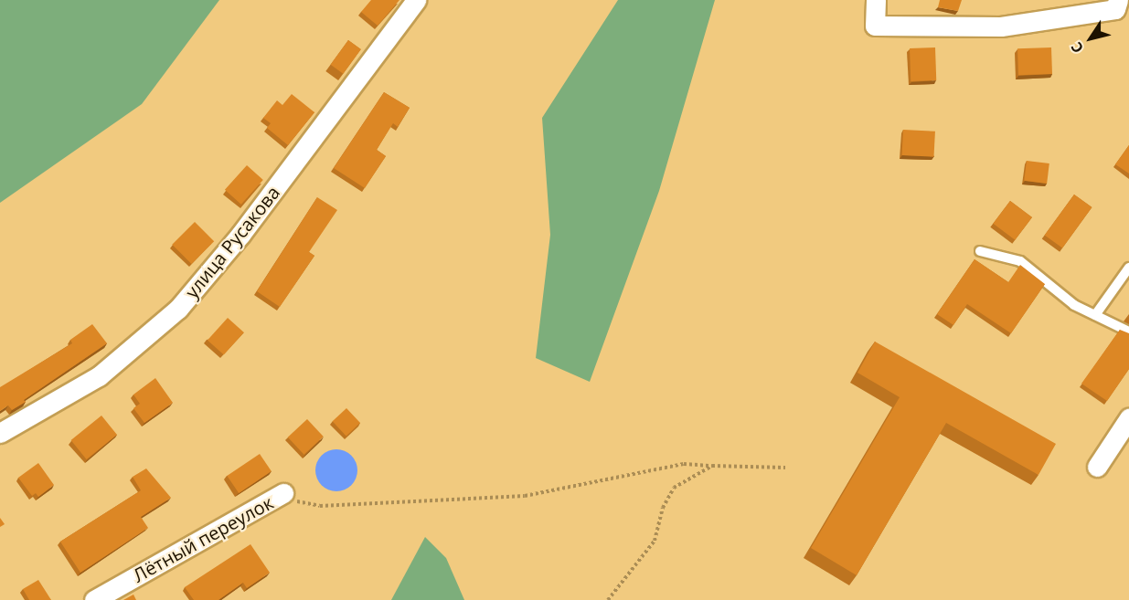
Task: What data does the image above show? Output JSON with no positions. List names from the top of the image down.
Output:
{
  "streets": {
    "street": ["улица Русакова", "Лётный переулок"]
  },
  "north": "bottom left"
}
